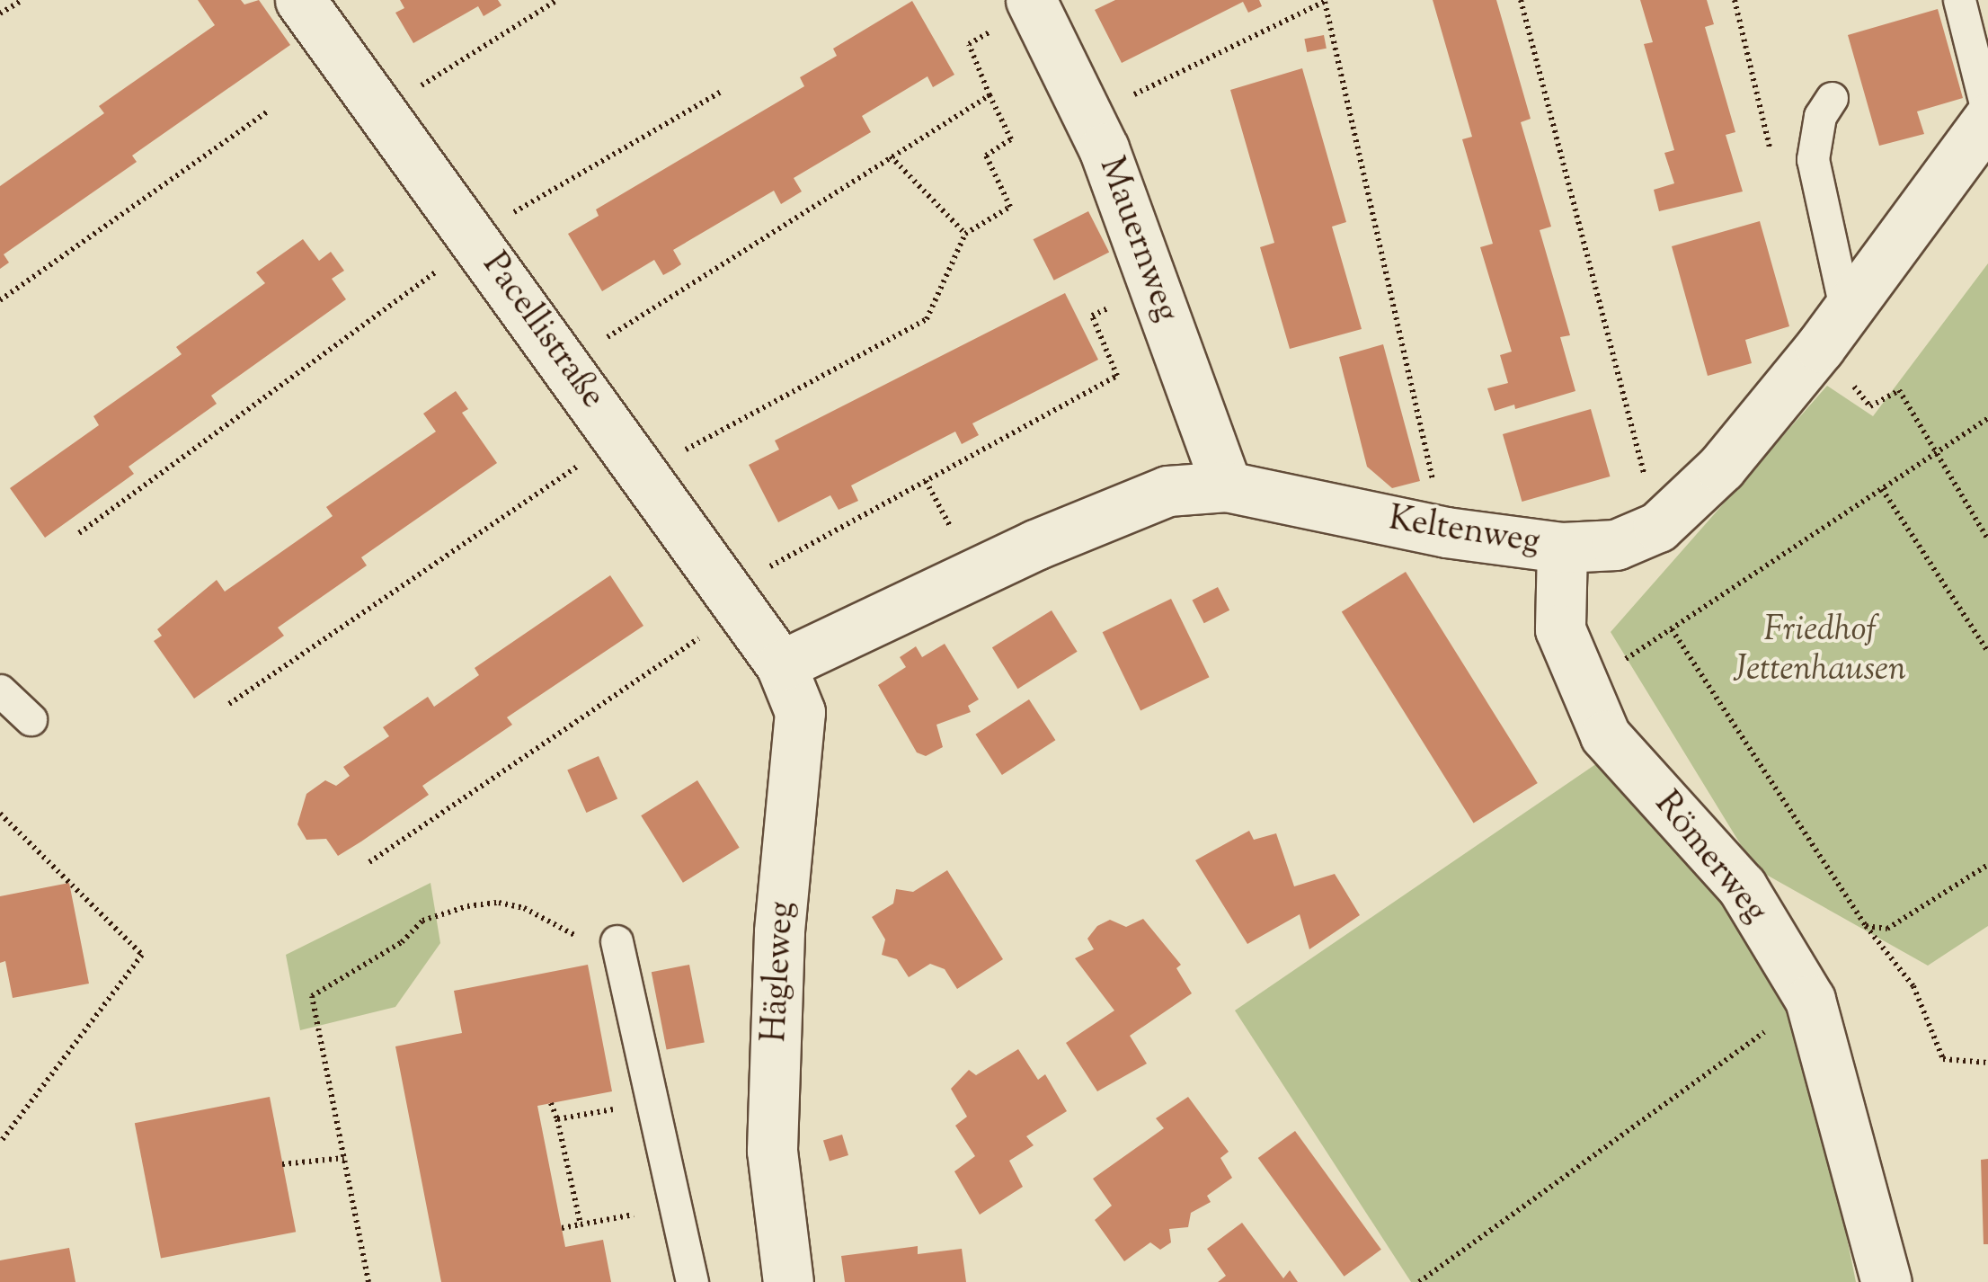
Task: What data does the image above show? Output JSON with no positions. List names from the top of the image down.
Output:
{
  "streets": {
    "street": [
      "Mauernweg",
      "Pacellistraße",
      "Keltenweg",
      "Römerweg",
      "Hägleweg"
    ]
  },
  "crossings": [
    ["Mauernweg", "Keltenweg"],
    ["Pacellistraße", "Keltenweg"],
    ["Pacellistraße", "Hägleweg"],
    ["Keltenweg", "Römerweg"],
    ["Keltenweg", "Hägleweg"]
  ],
  "parks": ["Friedhof Jettenhausen"]
}
